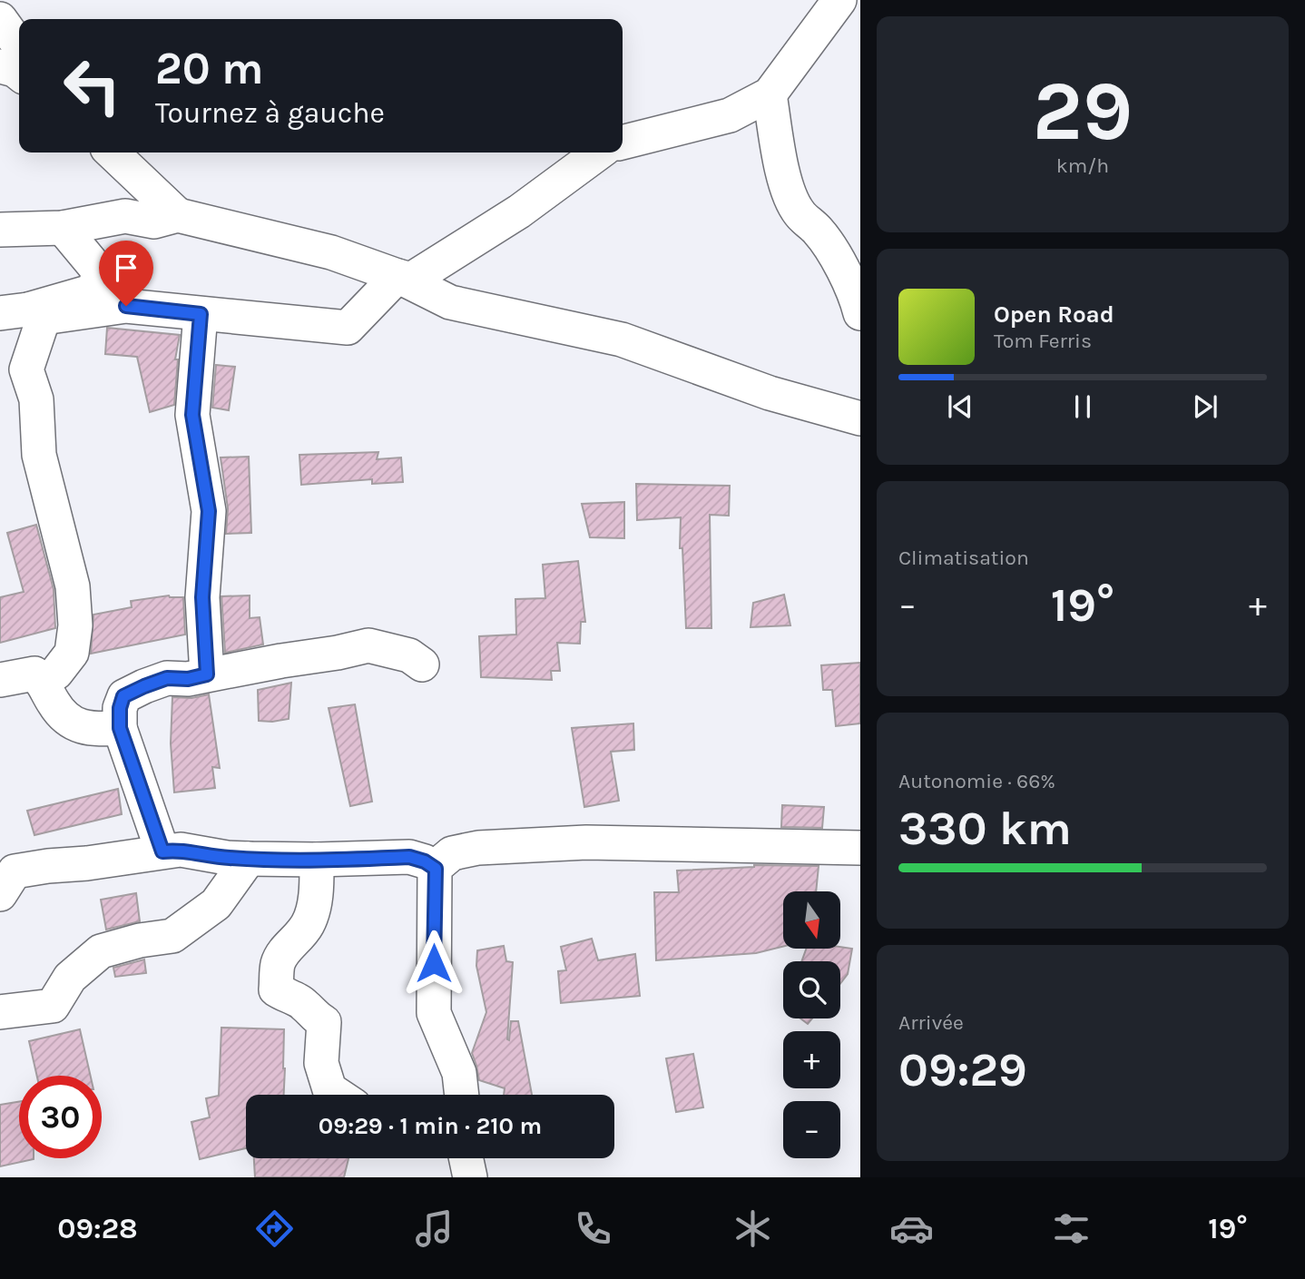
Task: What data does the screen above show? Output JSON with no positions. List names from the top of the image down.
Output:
{
  "north": "bottom",
  "page": {
    "tile": [
      ["29", "km/h"],
      "Climatisation",
      ["Autonomie · 66%", "330 km"],
      ["Arrivée", "09:29"]
    ],
    "turn": ["20 m", "Tournez à gauche"],
    "song": ["Open Road", "Tom Ferris"],
    "heat": ["−", "19°", "+"],
    "map_buttons": ["+", "−"],
    "limit": "30",
    "trip": "09:29 · 1 min · 210 m",
    "tabs": ["09:28", "19°"]
  }
}
